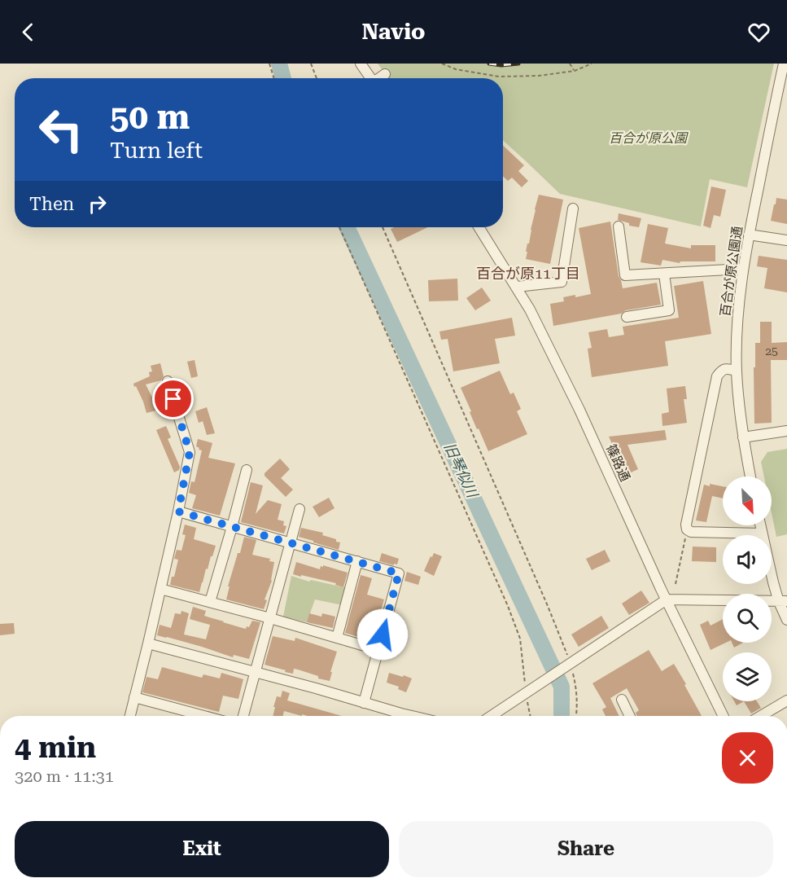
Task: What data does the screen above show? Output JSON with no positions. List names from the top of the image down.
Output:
{
  "streets": {
    "street": ["百合が原公園通", "篠路通"]
  },
  "districts": ["百合が原11丁目"],
  "water": ["旧琴似川"],
  "parks": ["百合が原公園"],
  "house_numbers": ["25"],
  "north": "bottom right",
  "page": {
    "header": "Navio",
    "turn": ["50 m", "Turn left"],
    "then": "Then",
    "heading": ["4 min", "320 m · 11:31"],
    "buttons": ["Exit", "Share"]
  }
}
